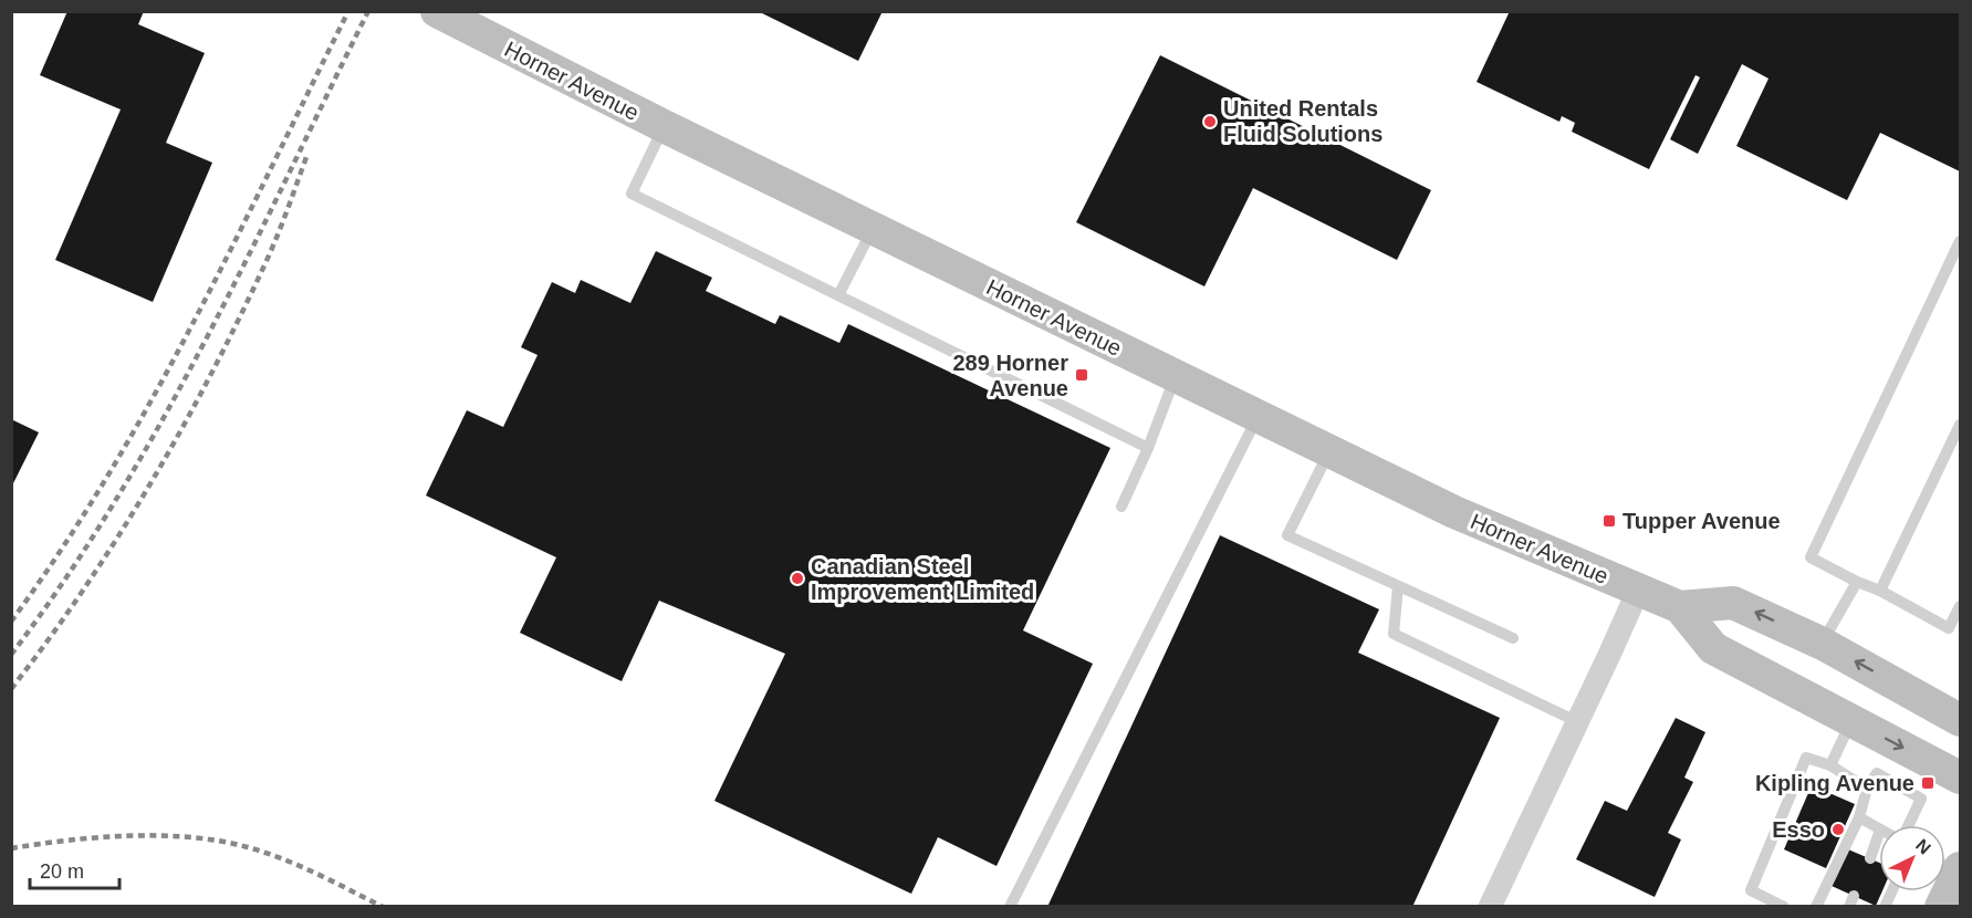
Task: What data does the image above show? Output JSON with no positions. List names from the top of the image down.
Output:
{
  "streets": {
    "main road": ["Horner Avenue"]
  },
  "places": {
    "other": ["United Rentals Fluid Solutions", "Canadian Steel Improvement Limited", "Esso"],
    "transit": ["289 Horner Avenue", "Tupper Avenue", "Kipling Avenue"]
  },
  "scale_bar": "20 m",
  "north": "top right"
}
